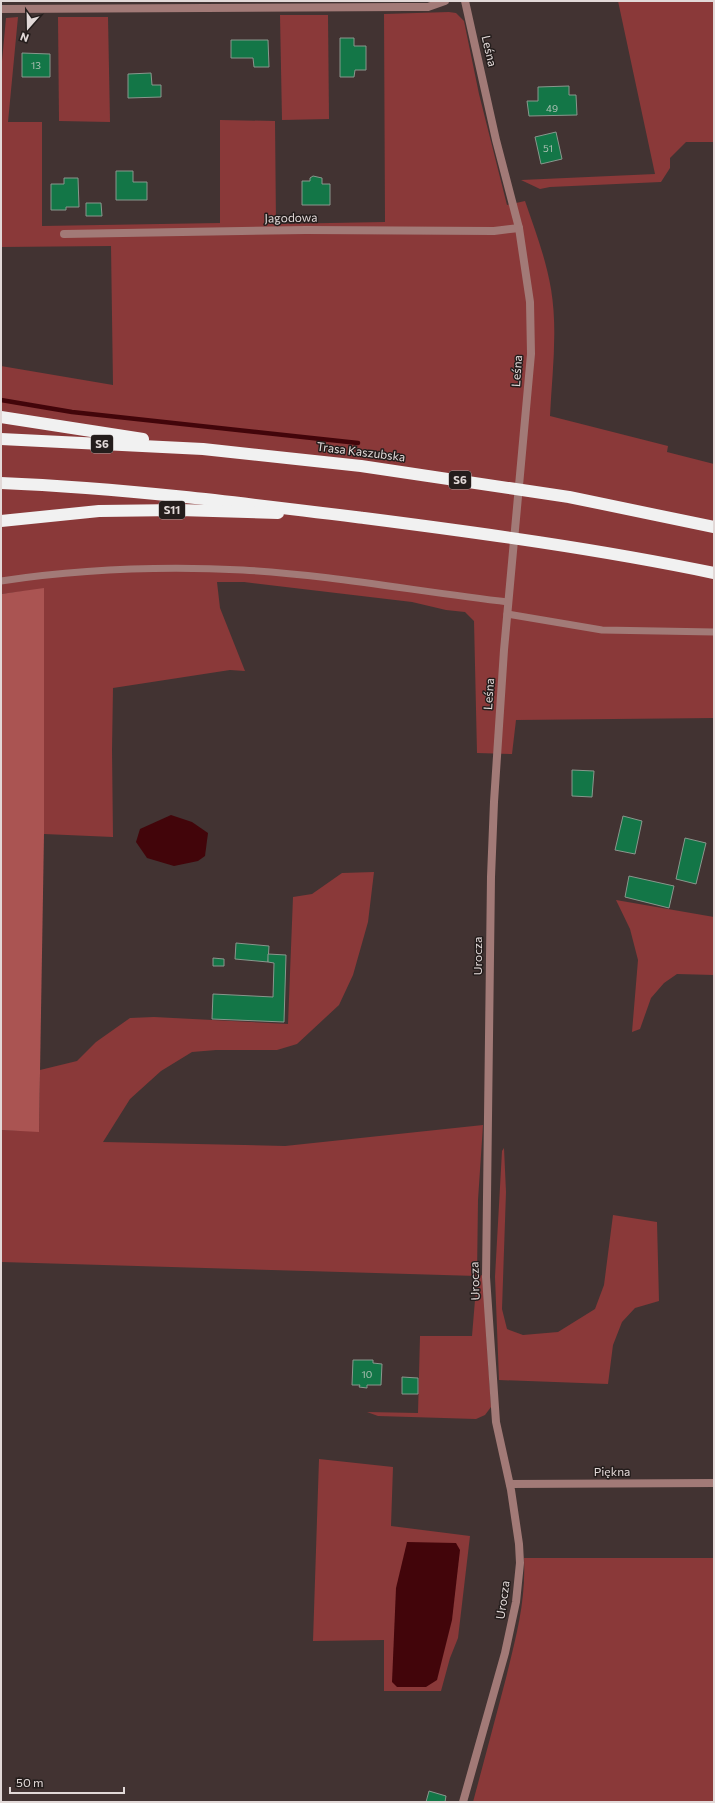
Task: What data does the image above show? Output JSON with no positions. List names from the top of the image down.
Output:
{
  "streets": {
    "highway": ["S6", "Trasa Kaszubska", "S11"],
    "street": [
      "Leśna",
      "Jagodowa",
      "Urocza",
      "Piękna"
    ]
  },
  "crossings": [
    ["Leśna", "Jagodowa"],
    ["Leśna", "Urocza"],
    ["Urocza", "Piękna"]
  ],
  "house_numbers": [
    "13",
    "49",
    "51",
    "10"
  ],
  "scale_bar": "50 m",
  "north": "bottom"
}
